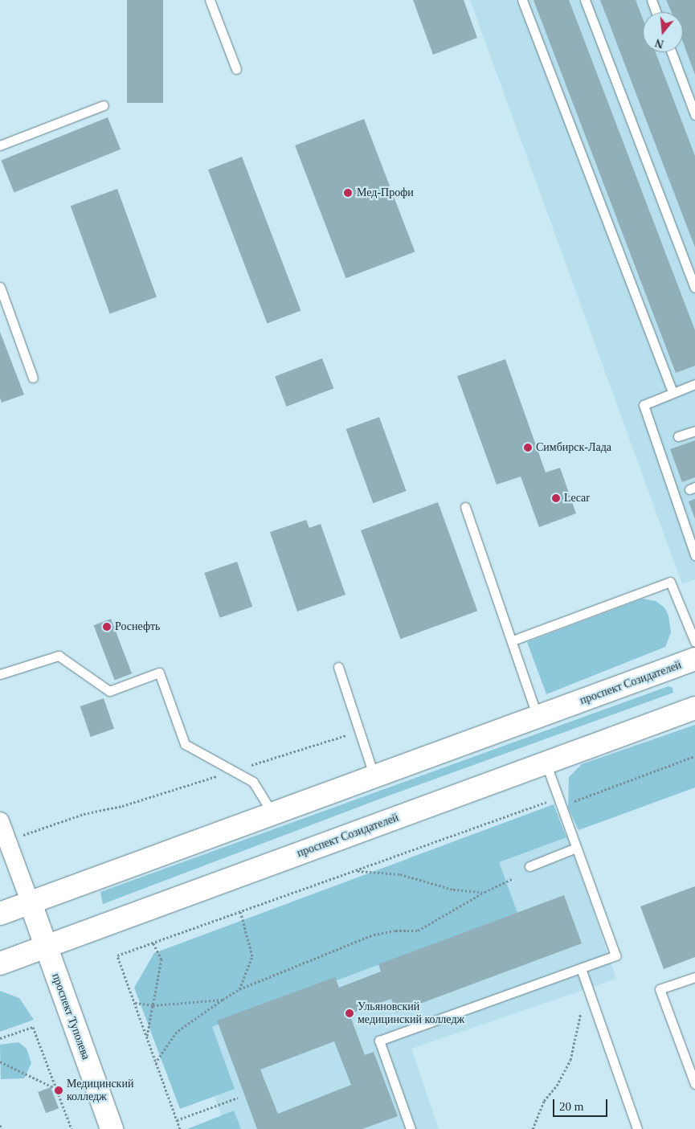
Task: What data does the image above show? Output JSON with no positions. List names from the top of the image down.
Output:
{
  "streets": {
    "main road": ["проспект Созидателей", "проспект Туполева"]
  },
  "crossings": [
    ["проспект Созидателей", "проспект Туполева"]
  ],
  "places": [
    "Мед-Профи",
    "Симбирск-Лада",
    "Lecar",
    "Роснефть",
    "Ульяновский медицинский колледж",
    "Медицинский колледж"
  ],
  "scale_bar": "20 m",
  "north": "bottom"
}
